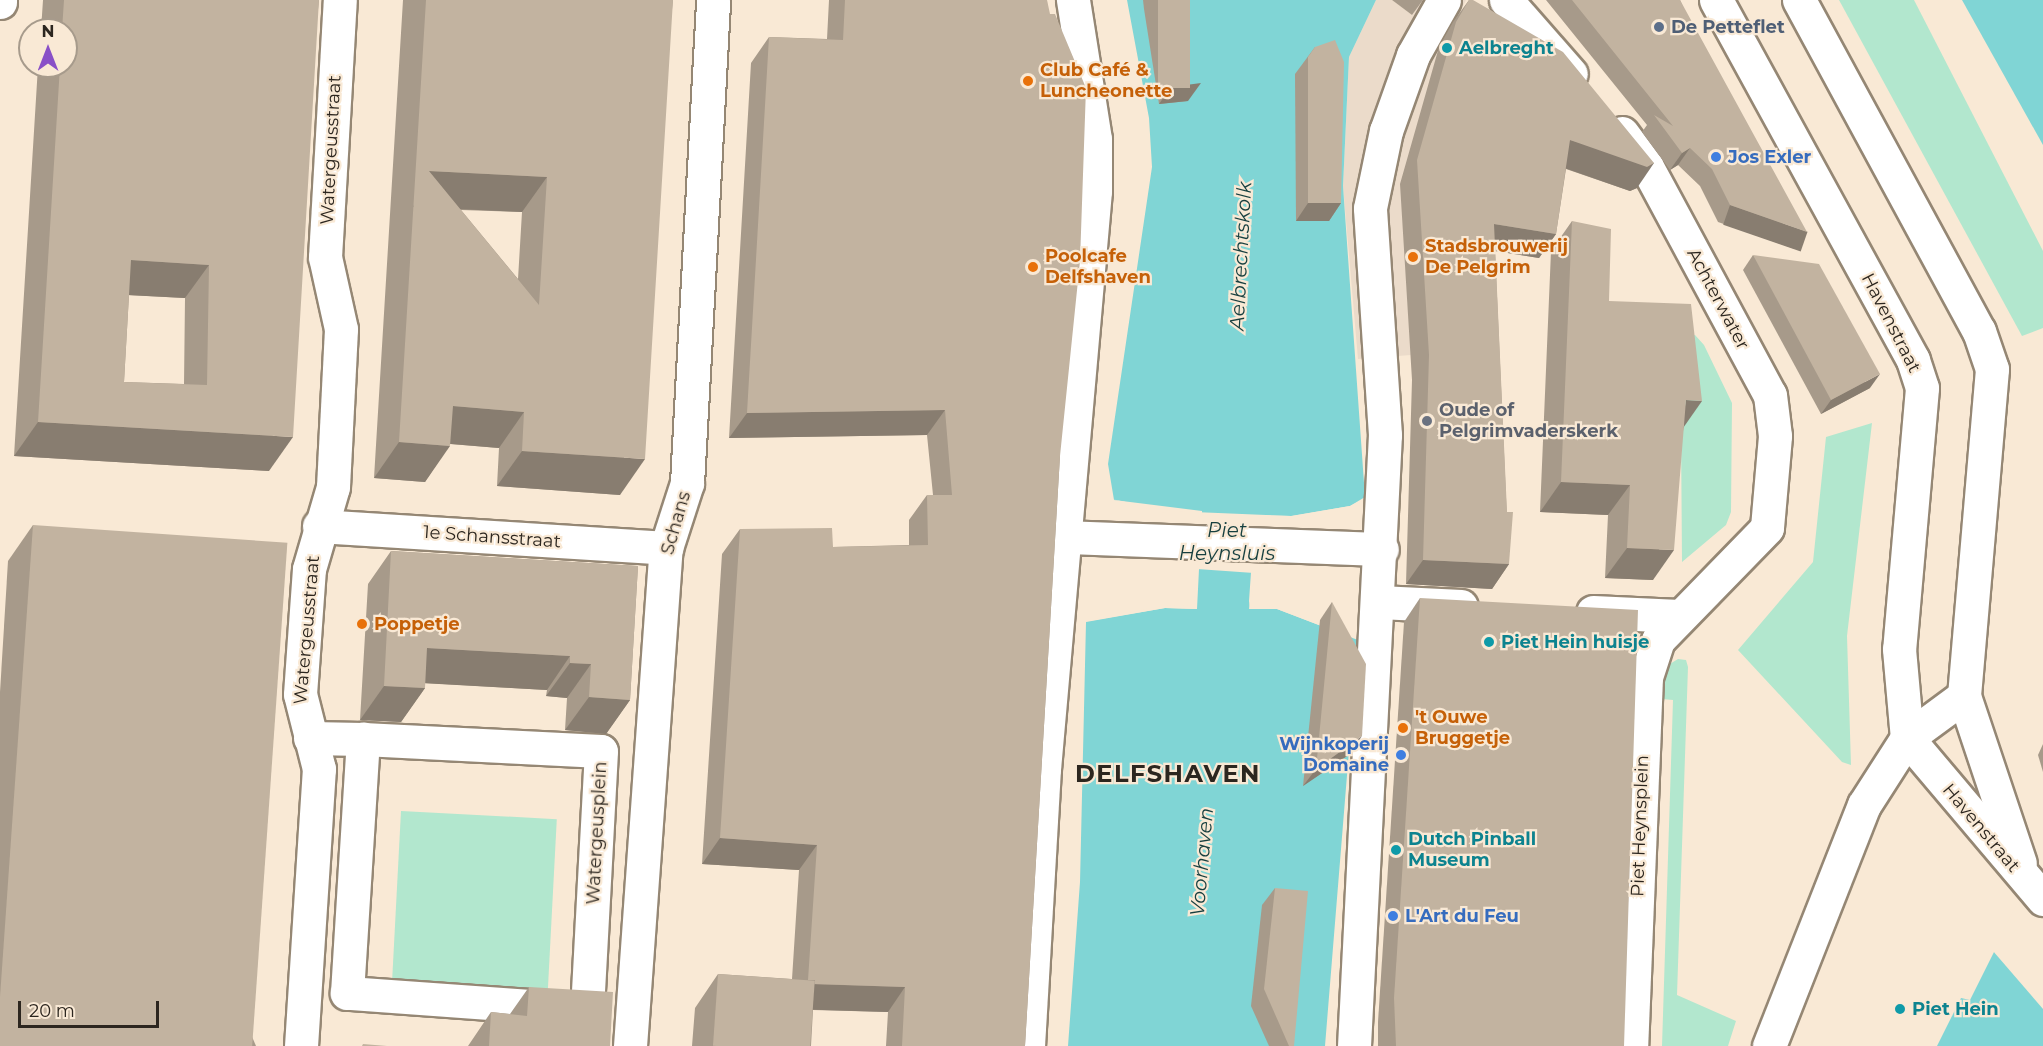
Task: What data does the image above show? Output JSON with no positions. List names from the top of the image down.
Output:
{
  "streets": {
    "street": [
      "Watergeusstraat",
      "Achterwater",
      "Havenstraat",
      "Schans",
      "1e Schansstraat",
      "Piet Heynsplein",
      "Watergeusplein"
    ]
  },
  "crossings": [
    ["Watergeusstraat", "1e Schansstraat"],
    ["Watergeusstraat", "Watergeusplein"],
    ["Achterwater", "Piet Heynsplein"],
    ["Schans", "1e Schansstraat"]
  ],
  "districts": ["DELFSHAVEN"],
  "water": ["Aelbrechtskolk", "Piet Heynsluis", "Voorhaven"],
  "places": [
    "De Petteflet",
    "Aelbreght",
    "Club Café & Luncheonette",
    "Jos Exler",
    "Stadsbrouwerij De Pelgrim",
    "Poolcafe Delfshaven",
    "Oude of Pelgrimvaderskerk",
    "Poppetje",
    "Piet Hein huisje",
    "'t Ouwe Bruggetje",
    "Wijnkoperij Domaine",
    "Dutch Pinball Museum",
    "L'Art du Feu",
    "Piet Hein"
  ],
  "scale_bar": "20 m",
  "north": "top"
}
